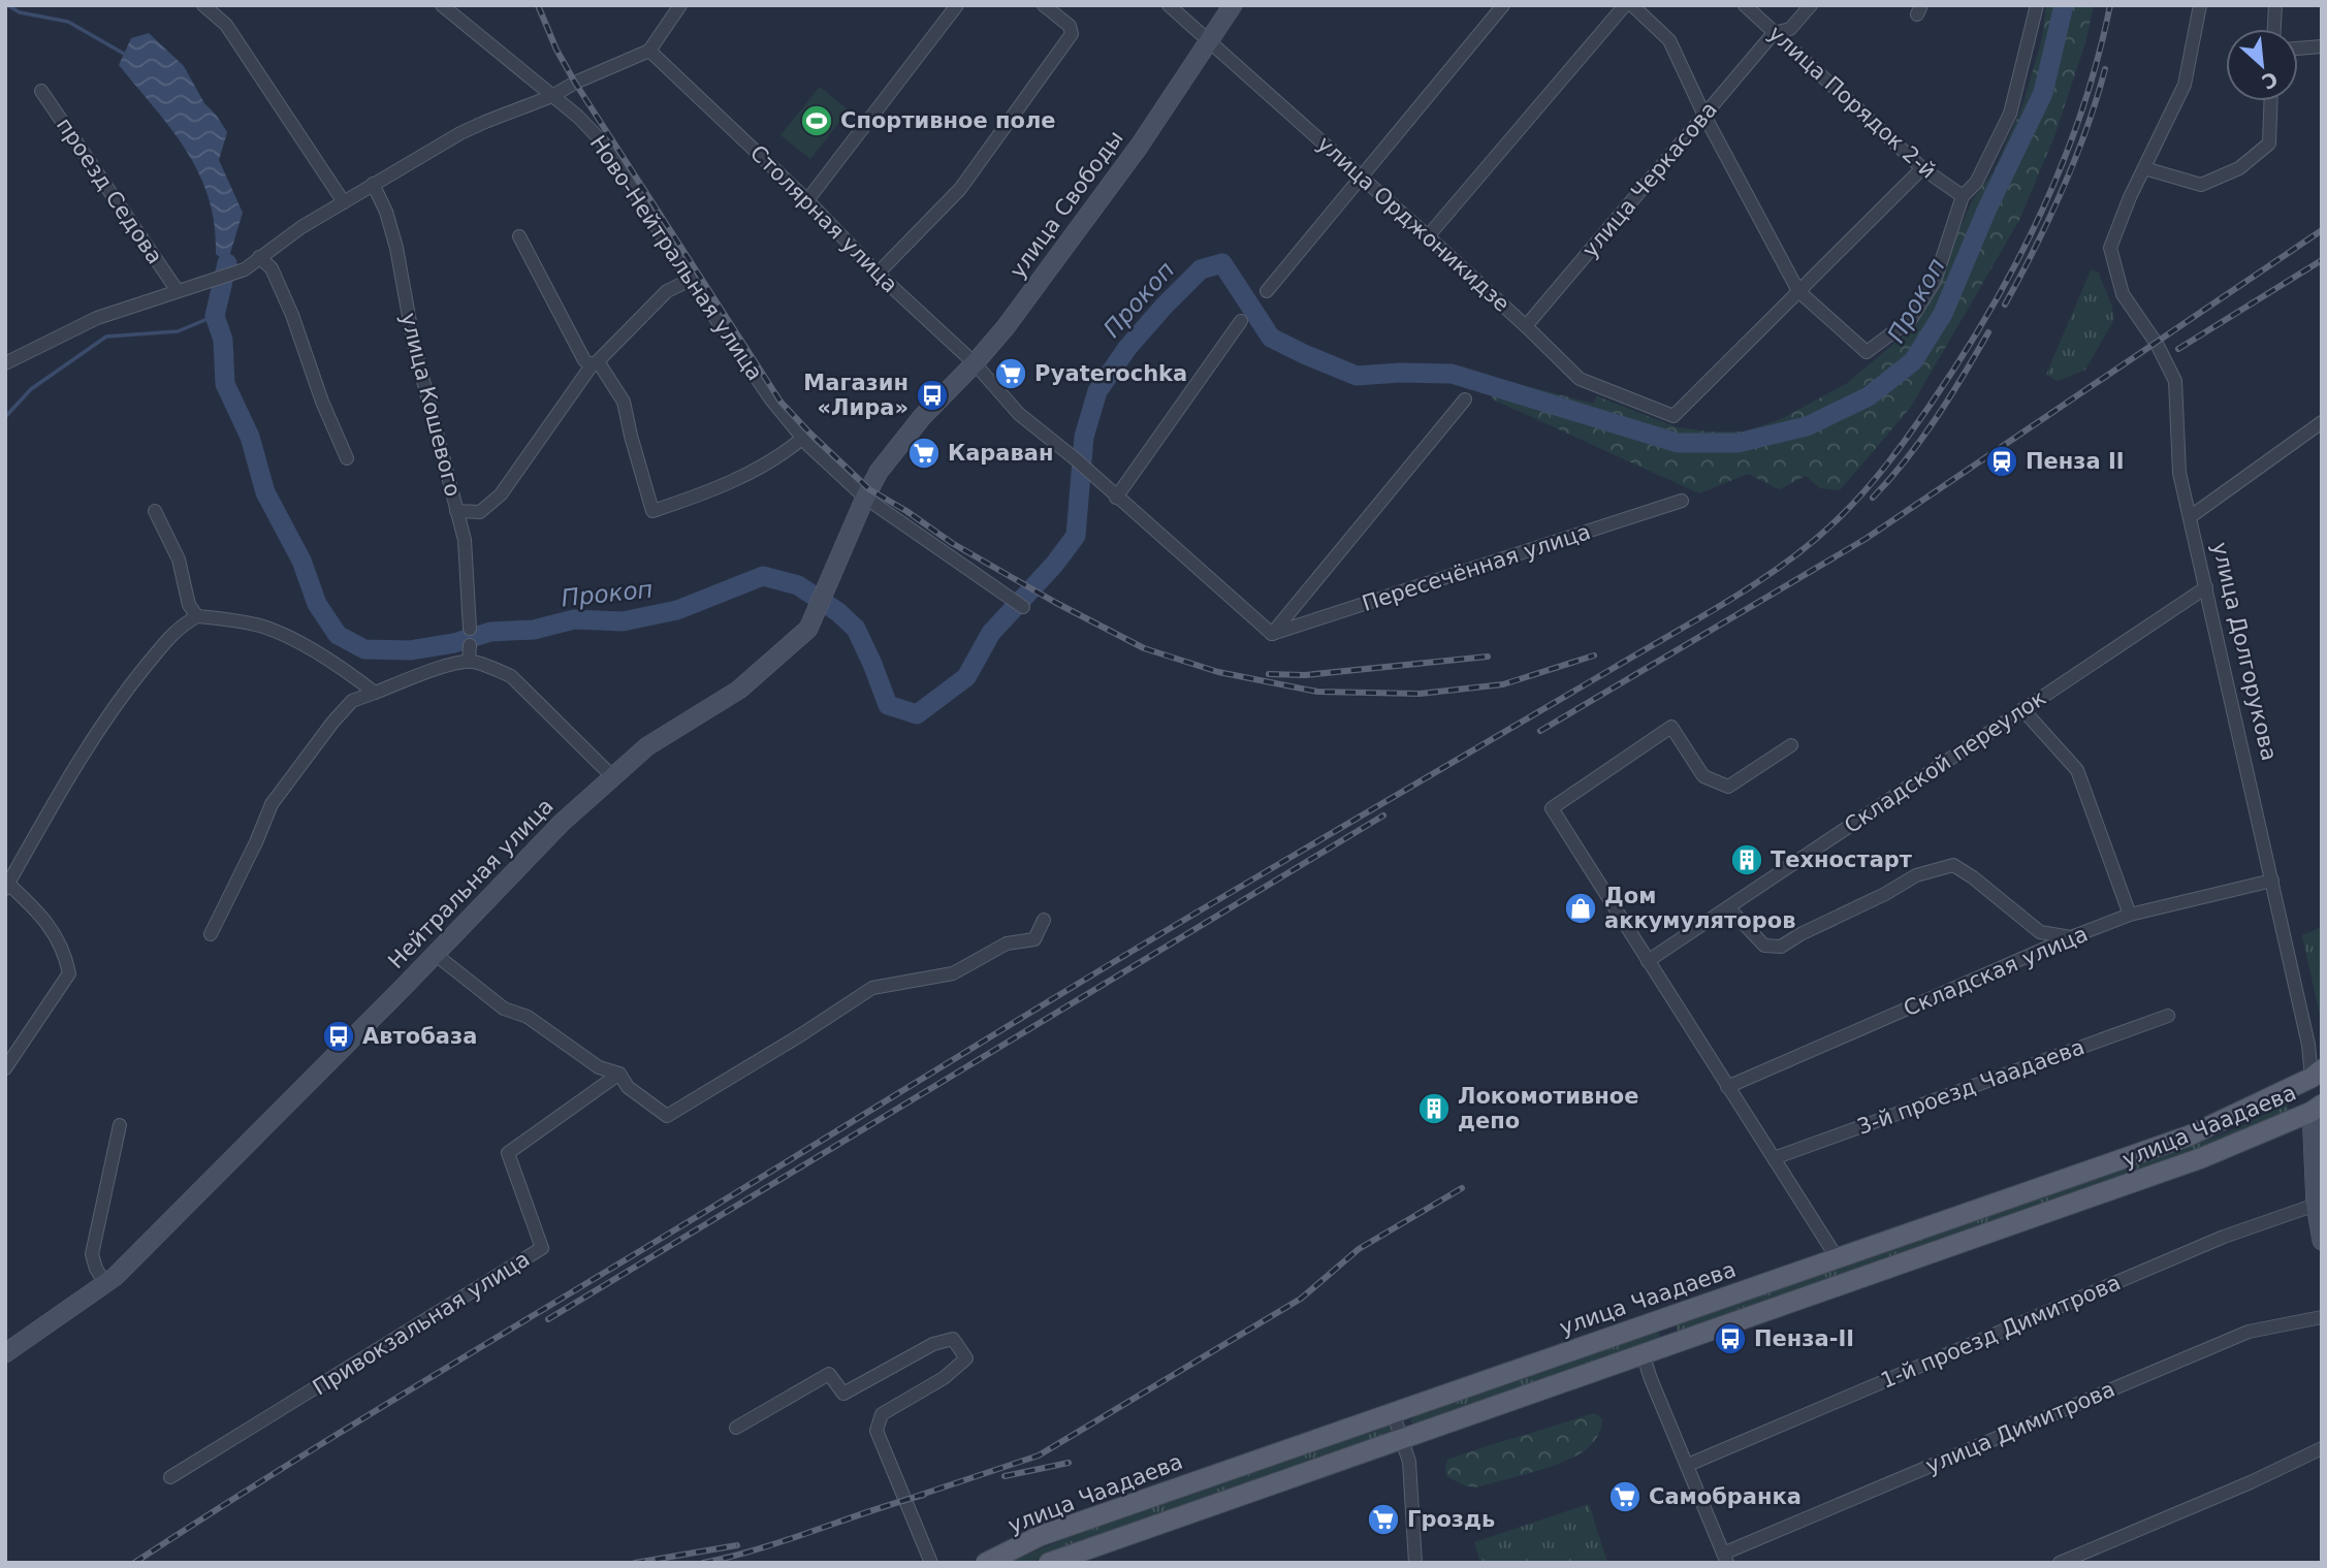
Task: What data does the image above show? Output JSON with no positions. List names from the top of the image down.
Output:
{
  "streets": {
    "main road": ["улица Свободы", "Нейтральная улица", "улица Чаадаева"],
    "street": [
      "улица Порядок 2-й",
      "улица Черкасова",
      "проезд Седова",
      "Столярная улица",
      "улица Орджоникидзе",
      "Ново-Нейтральная улица",
      "улица Кошевого",
      "Пересечённая улица",
      "улица Долгорукова",
      "Складской переулок",
      "Складская улица",
      "3-й проезд Чаадаева",
      "Привокзальная улица",
      "1-й проезд Димитрова",
      "улица Димитрова"
    ]
  },
  "crossings": [
    ["улица Порядок 2-й", "улица Черкасова"],
    ["улица Черкасова", "улица Орджоникидзе"],
    ["улица Свободы", "Столярная улица"],
    ["улица Свободы", "улица Орджоникидзе"],
    ["улица Свободы", "Нейтральная улица"],
    ["Ново-Нейтральная улица", "Нейтральная улица"],
    ["улица Долгорукова", "Складской переулок"],
    ["улица Долгорукова", "Складская улица"],
    ["улица Долгорукова", "улица Чаадаева"]
  ],
  "water": ["Прокоп"],
  "places": {
    "sports": ["Спортивное поле"],
    "supermarket": [
      "Pyaterochka",
      "Караван",
      "Самобранка",
      "Гроздь"
    ],
    "bus stop": ["Магазин «Лира»", "Автобаза", "Пенза-II"],
    "station": ["Пенза II"],
    "building": ["Техностарт", "Локомотивное депо"],
    "shop": ["Дом аккумуляторов"]
  },
  "north": "bottom right"
}
